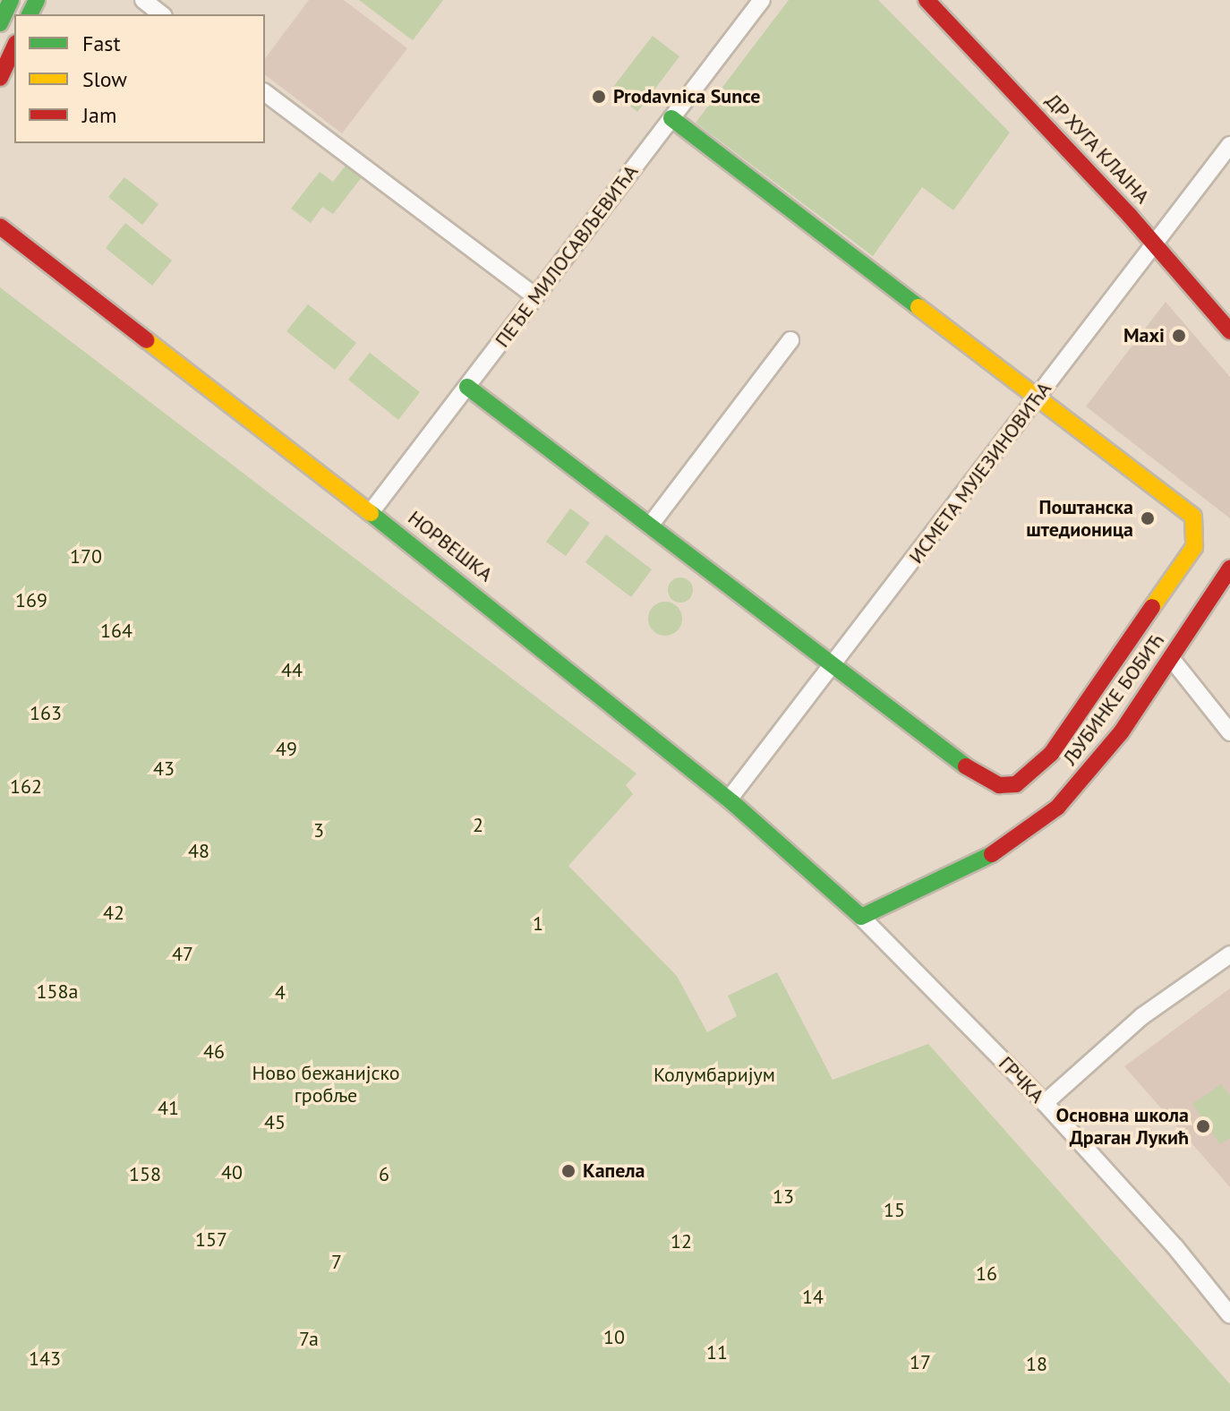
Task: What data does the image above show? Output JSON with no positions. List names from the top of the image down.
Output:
{
  "streets": {
    "main road": ["ДР ХУГА КЛАЈНА", "НОРВЕШКА", "ЉУБИНКЕ БОБИЋ"],
    "street": ["ПЕЂЕ МИЛОСАВЉЕВИЋА", "ИСМЕТА МУЈЕЗИНОВИЋА", "ГРЧКА"]
  },
  "crossings": [
    ["ДР ХУГА КЛАЈНА", "ИСМЕТА МУЈЕЗИНОВИЋА"],
    ["ПЕЂЕ МИЛОСАВЉЕВИЋА", "НОРВЕШКА"],
    ["ИСМЕТА МУЈЕЗИНОВИЋА", "НОРВЕШКА"],
    ["НОРВЕШКА", "ЉУБИНКЕ БОБИЋ"],
    ["НОРВЕШКА", "ГРЧКА"],
    ["ЉУБИНКЕ БОБИЋ", "ГРЧКА"]
  ],
  "parks": [
    "170",
    "169",
    "164",
    "44",
    "163",
    "49",
    "43",
    "162",
    "2",
    "3",
    "48",
    "42",
    "1",
    "47",
    "158a",
    "4",
    "46",
    "Ново бежанијско гробље",
    "Колумбаријум",
    "41",
    "45",
    "40",
    "158",
    "6",
    "13",
    "15",
    "157",
    "12",
    "7",
    "16",
    "14",
    "10",
    "7a",
    "11",
    "143",
    "17",
    "18"
  ],
  "places": [
    "Prodavnica Sunce",
    "Maxi",
    "Поштанска штедионица",
    "Основна школа Драган Лукић",
    "Капела"
  ],
  "legend": ["Fast", "Slow", "Jam"]
}
